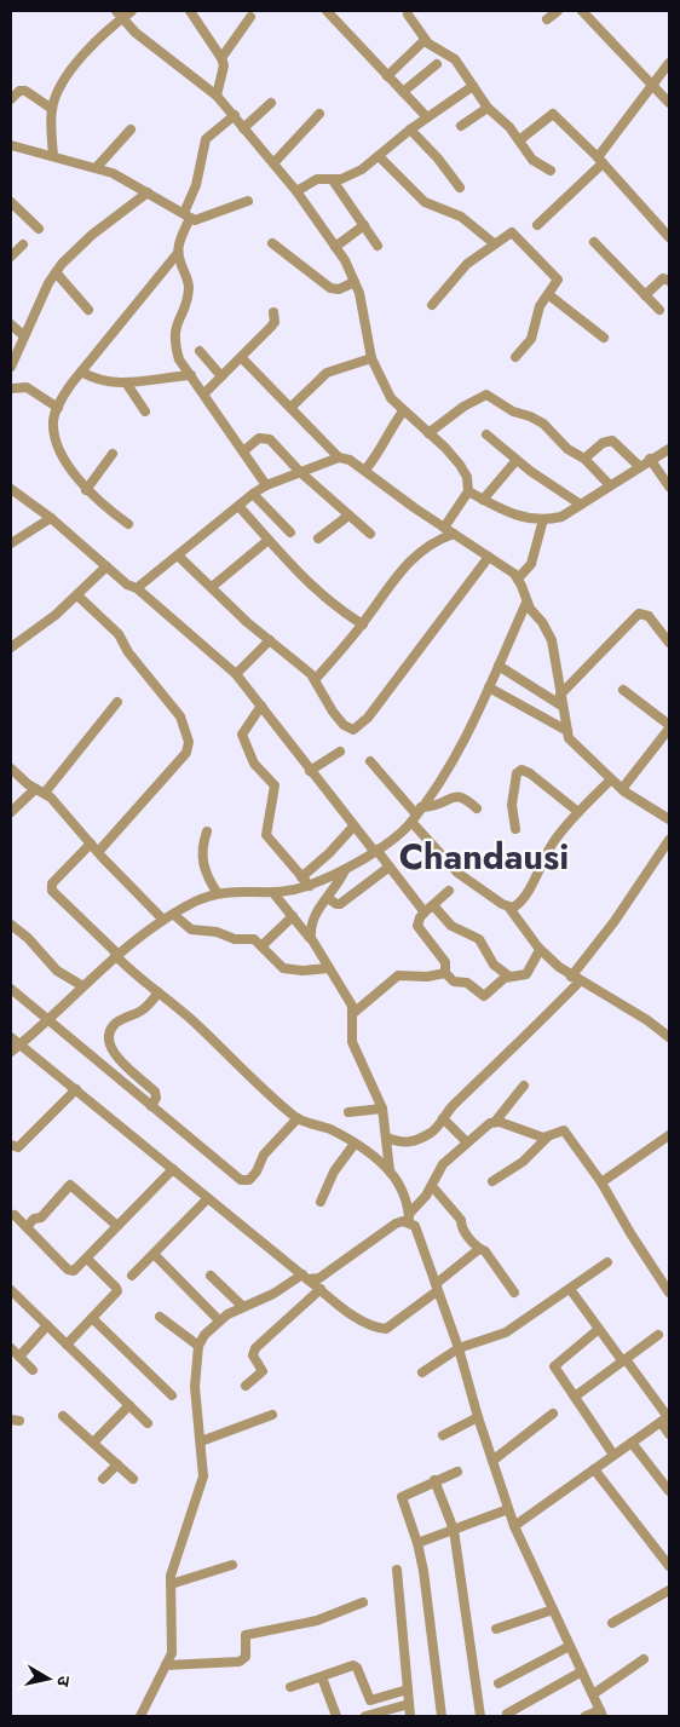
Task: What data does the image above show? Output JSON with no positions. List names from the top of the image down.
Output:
{
  "districts": ["Chandausi"],
  "north": "right"
}
